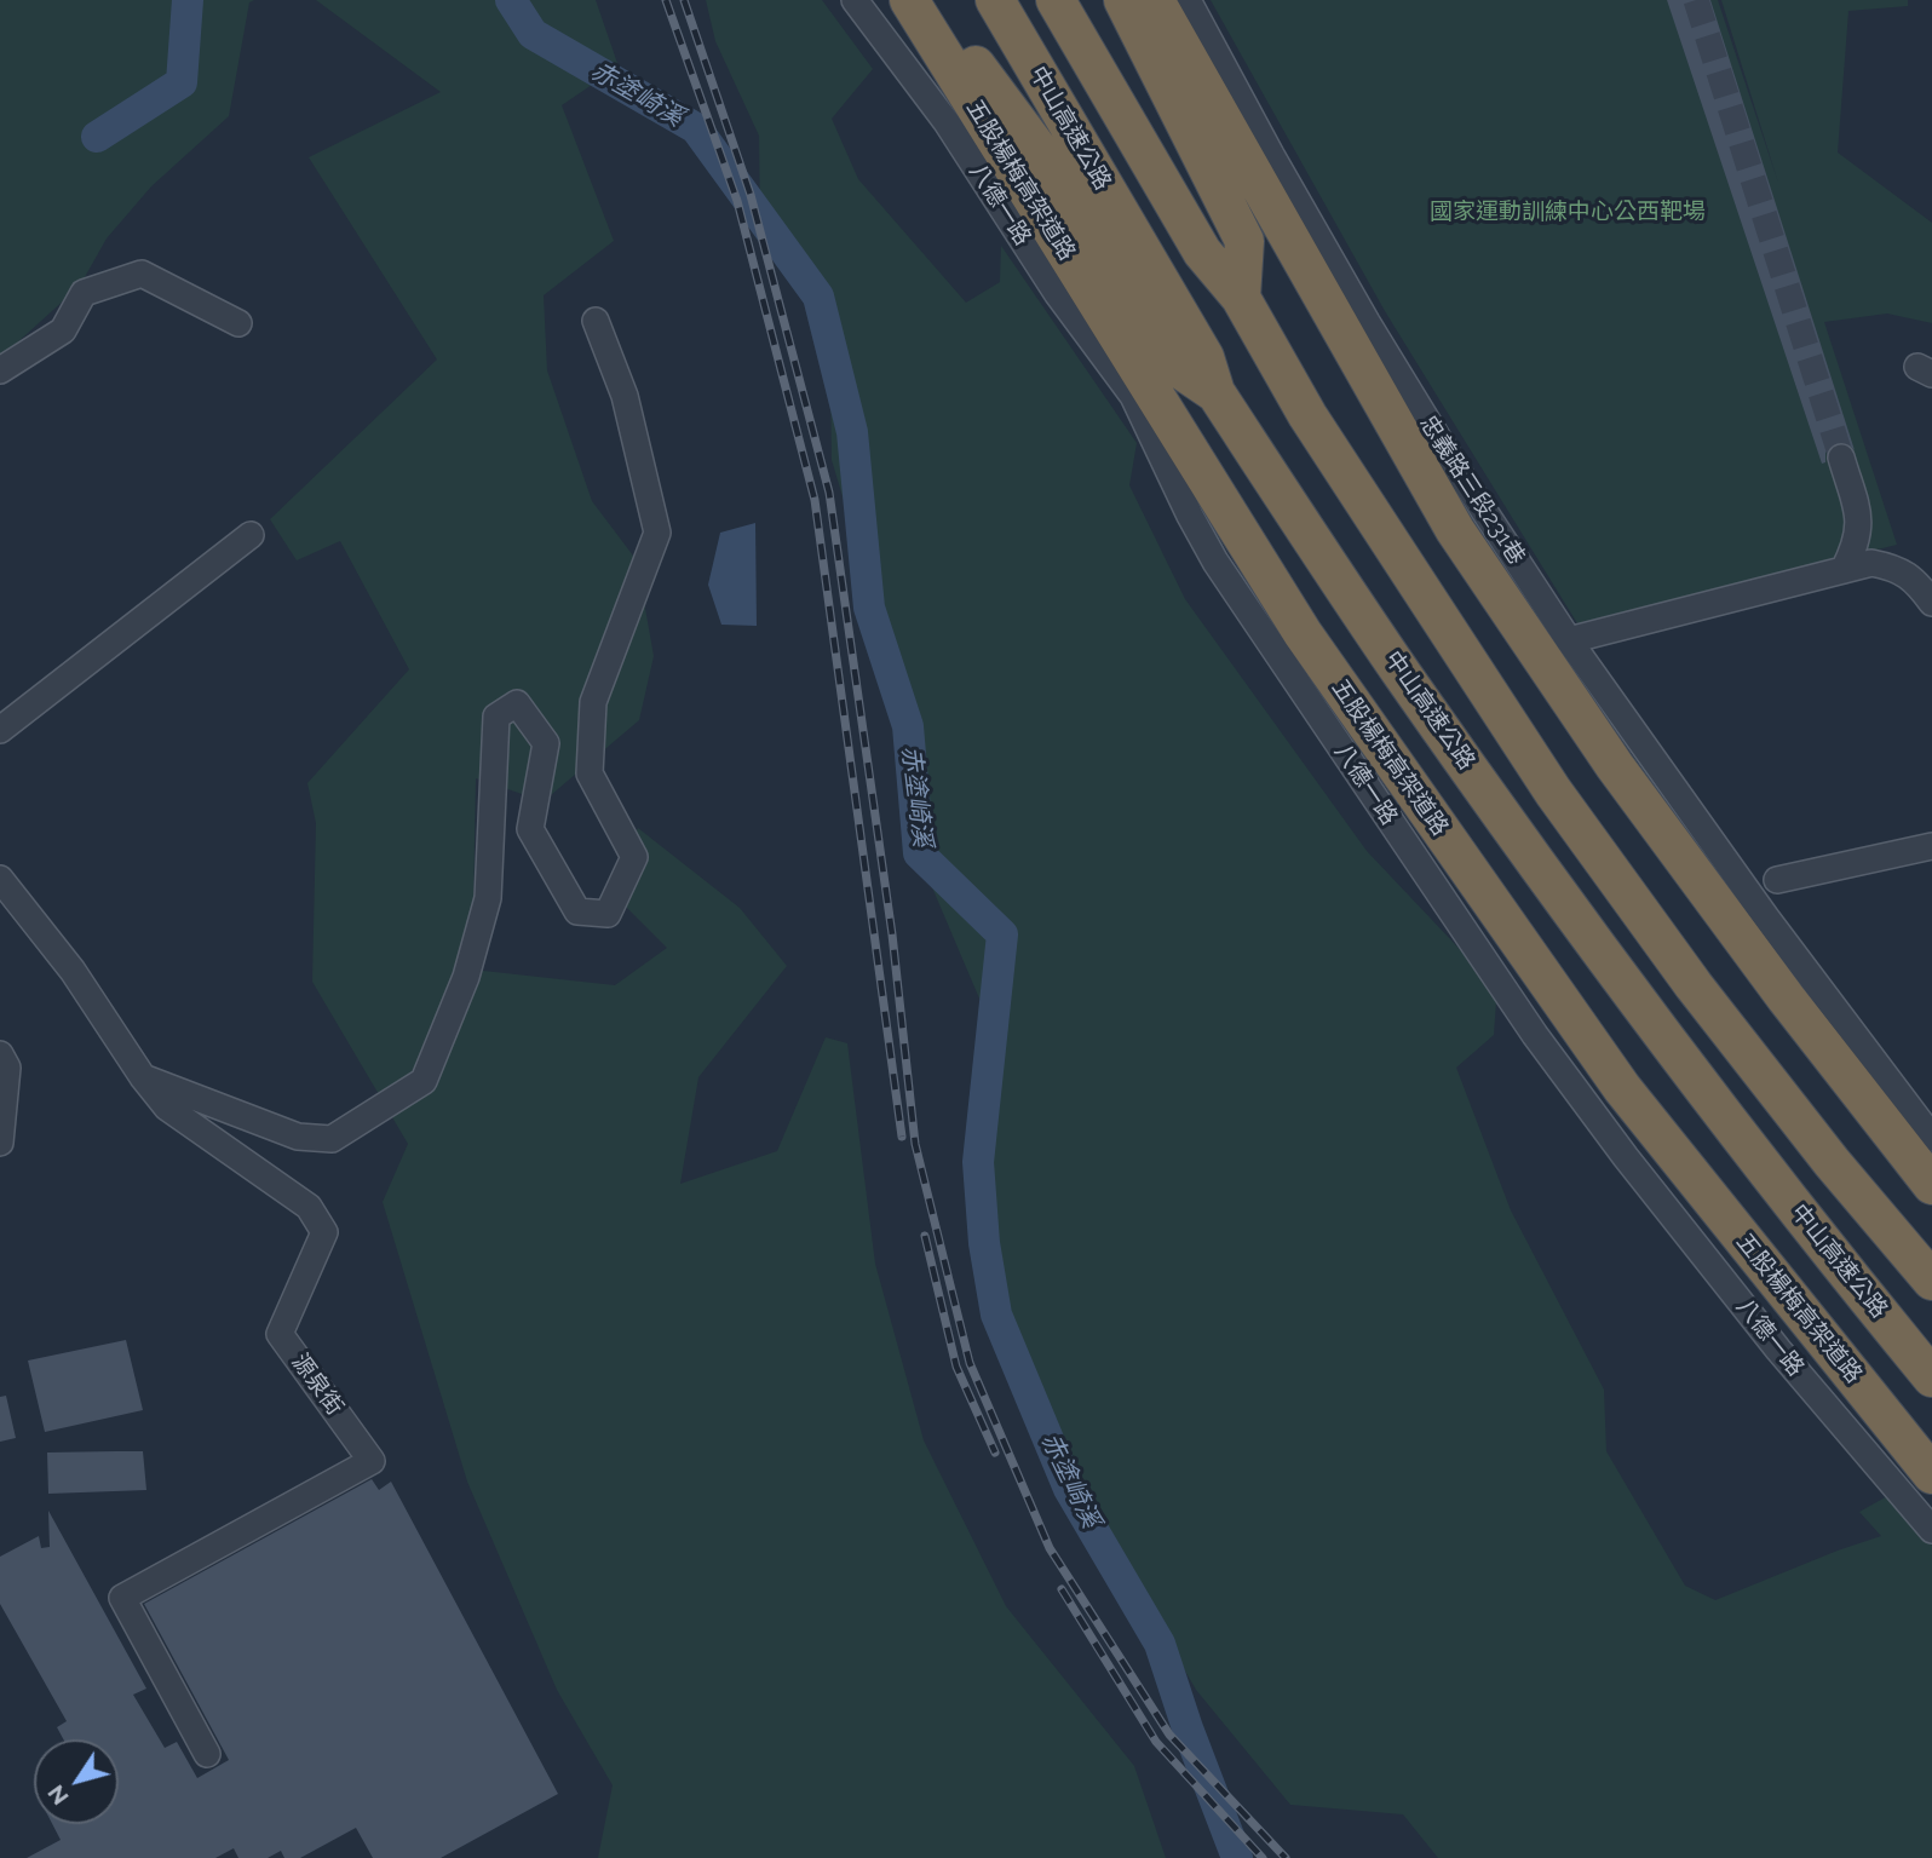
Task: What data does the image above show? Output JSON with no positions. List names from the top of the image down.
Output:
{
  "streets": {
    "highway": ["中山高速公路", "五股楊梅高架道路"],
    "street": ["八德一路", "忠義路三段231巷", "源泉街"]
  },
  "water": ["赤塗崎溪"],
  "parks": ["國家運動訓練中心公西靶場"],
  "north": "bottom left"
}
